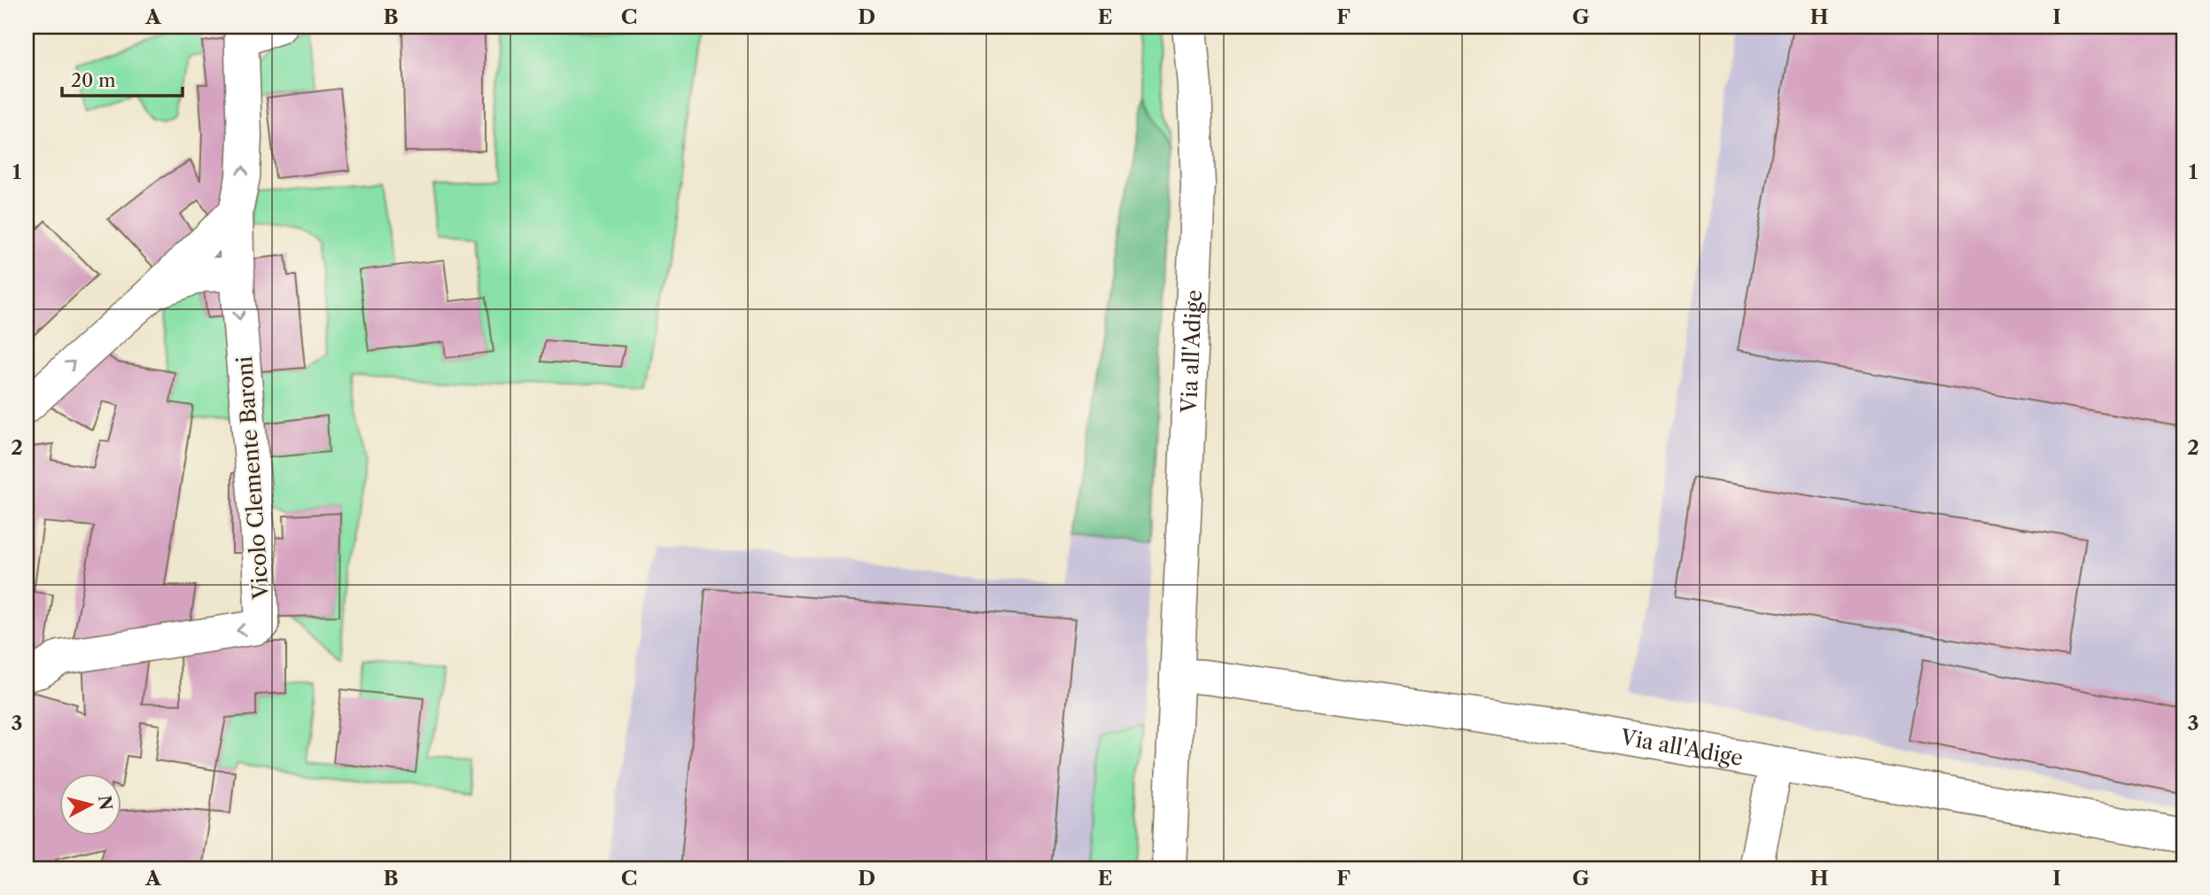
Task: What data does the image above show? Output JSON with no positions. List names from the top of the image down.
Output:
{
  "streets": {
    "street": ["Via all'Adige", "Vicolo Clemente Baroni"]
  },
  "scale_bar": "20 m",
  "north": "right",
  "grid": {
    "columns": [
      "A",
      "B",
      "C",
      "D",
      "E",
      "F",
      "G",
      "H",
      "I"
    ],
    "rows": ["1", "2", "3"]
  }
}
